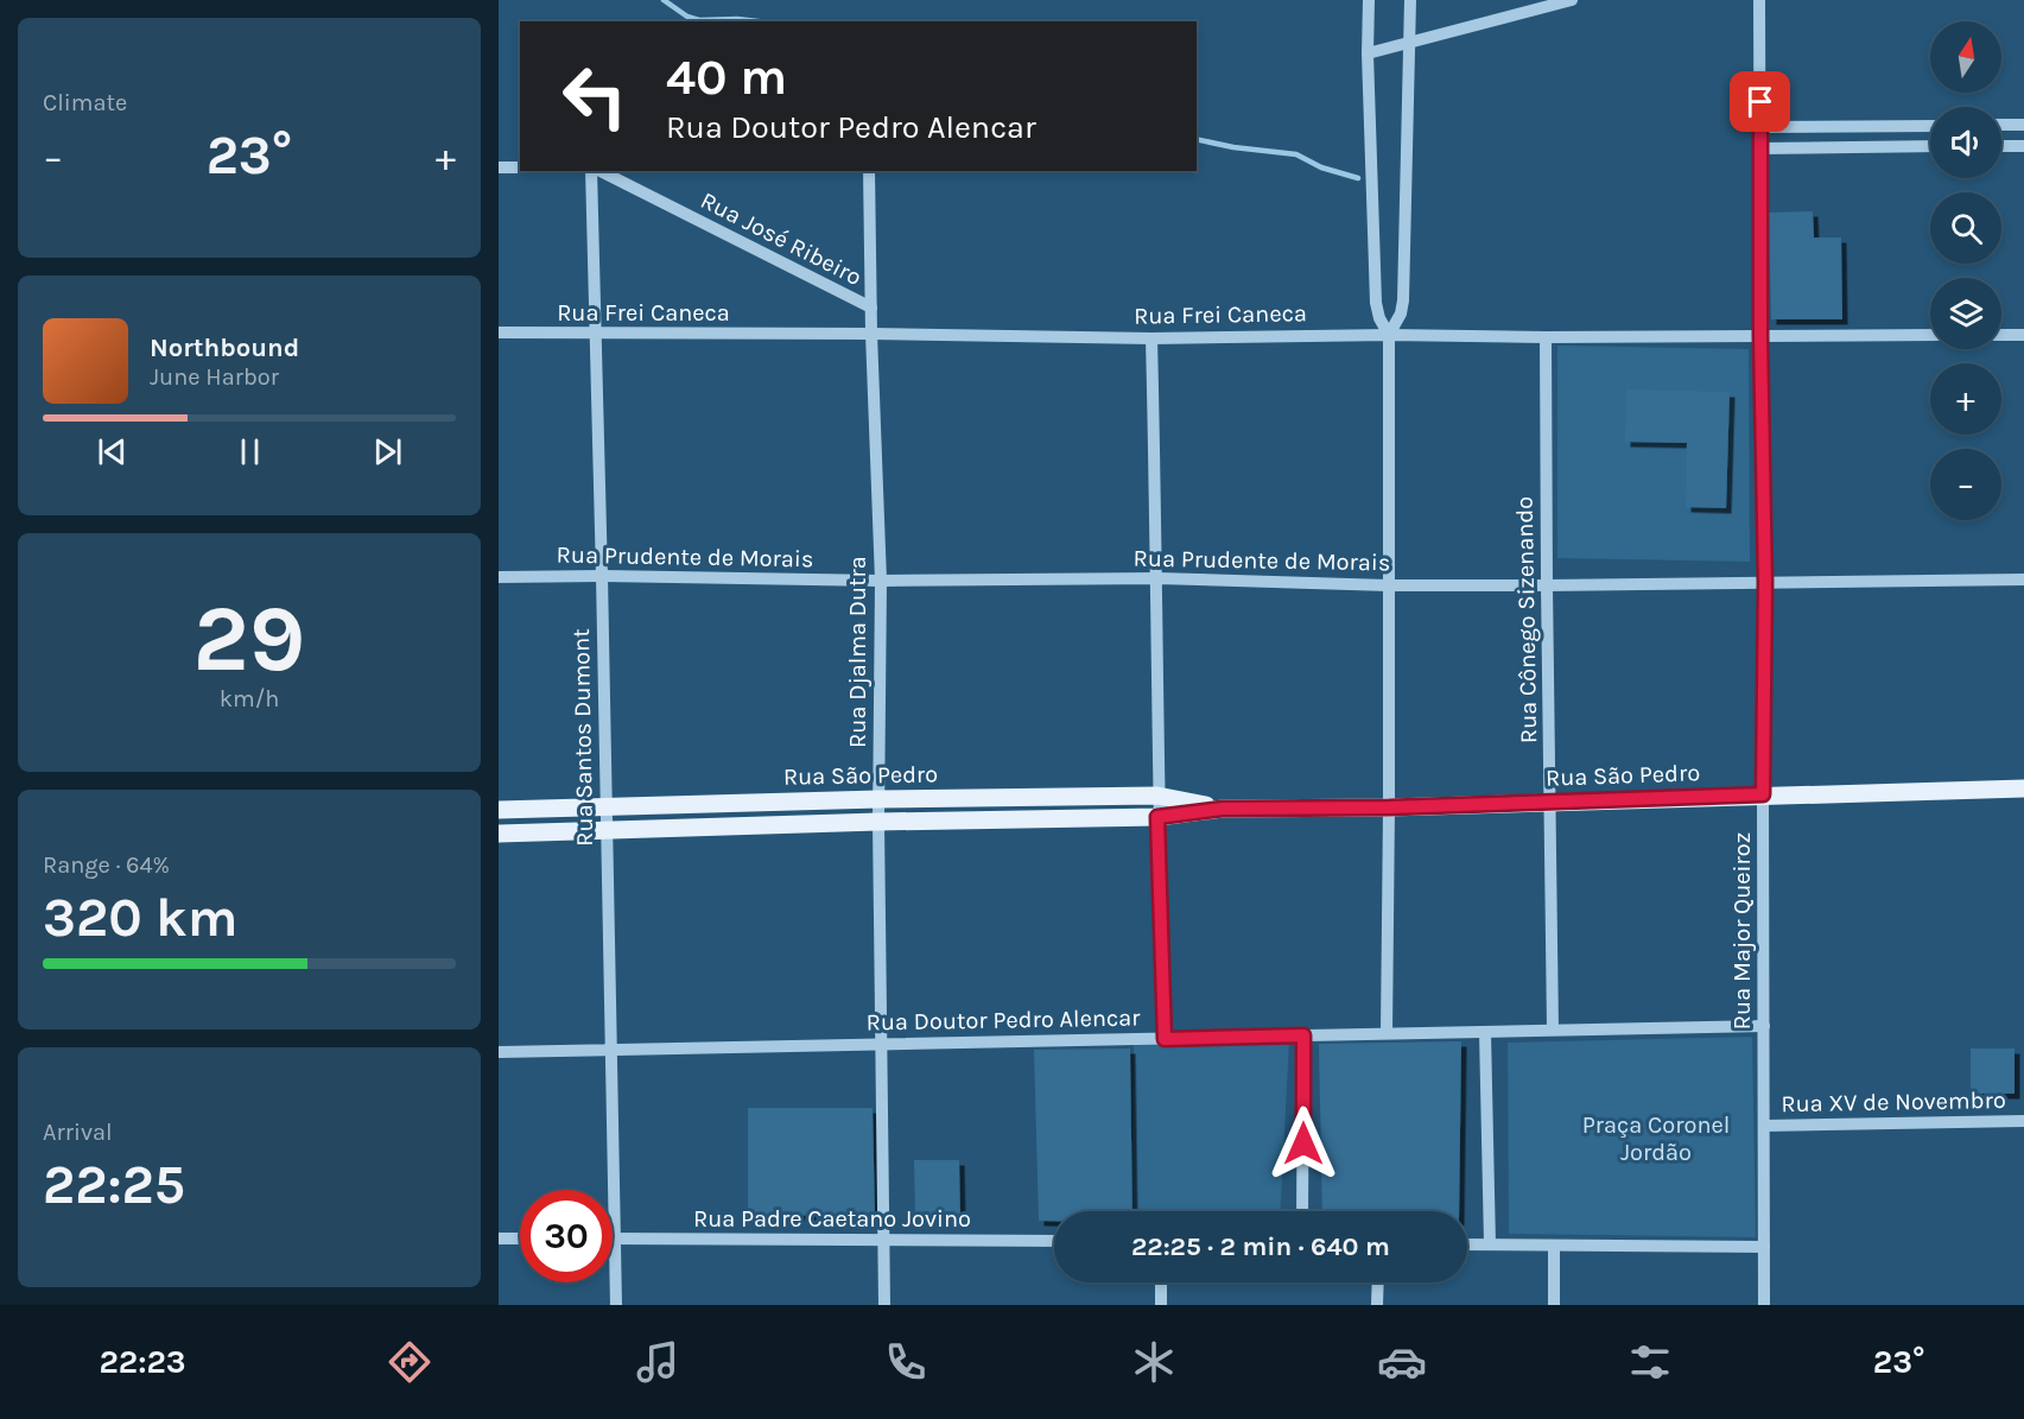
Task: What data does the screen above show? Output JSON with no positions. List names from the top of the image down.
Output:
{
  "streets": {
    "main road": ["Rua São Pedro"],
    "street": [
      "Rua José Ribeiro",
      "Rua Frei Caneca",
      "Rua Prudente de Morais",
      "Rua Cônego Sizenando",
      "Rua Djalma Dutra",
      "Rua Santos Dumont",
      "Rua Major Queiroz",
      "Rua Doutor Pedro Alencar",
      "Rua XV de Novembro",
      "Rua Padre Caetano Jovino"
    ]
  },
  "crossings": [
    ["Rua José Ribeiro", "Rua Djalma Dutra"],
    ["Rua Frei Caneca", "Rua Cônego Sizenando"],
    ["Rua Frei Caneca", "Rua Djalma Dutra"],
    ["Rua Frei Caneca", "Rua Santos Dumont"],
    ["Rua Frei Caneca", "Rua Major Queiroz"],
    ["Rua Prudente de Morais", "Rua Cônego Sizenando"],
    ["Rua Prudente de Morais", "Rua Djalma Dutra"],
    ["Rua Prudente de Morais", "Rua Santos Dumont"],
    ["Rua Prudente de Morais", "Rua Major Queiroz"],
    ["Rua Cônego Sizenando", "Rua São Pedro"],
    ["Rua Cônego Sizenando", "Rua Doutor Pedro Alencar"],
    ["Rua Djalma Dutra", "Rua São Pedro"],
    ["Rua Djalma Dutra", "Rua Doutor Pedro Alencar"],
    ["Rua Djalma Dutra", "Rua Padre Caetano Jovino"],
    ["Rua Santos Dumont", "Rua São Pedro"],
    ["Rua Santos Dumont", "Rua Doutor Pedro Alencar"],
    ["Rua Santos Dumont", "Rua Padre Caetano Jovino"],
    ["Rua São Pedro", "Rua Major Queiroz"],
    ["Rua Major Queiroz", "Rua Doutor Pedro Alencar"],
    ["Rua Major Queiroz", "Rua XV de Novembro"]
  ],
  "parks": ["Praça Coronel Jordão"],
  "north": "top",
  "page": {
    "tile": [
      "Climate",
      ["29", "km/h"],
      ["Range · 64%", "320 km"],
      ["Arrival", "22:25"]
    ],
    "map_buttons": ["+", "−"],
    "turn": ["40 m", "Rua Doutor Pedro Alencar"],
    "heat": ["−", "23°", "+"],
    "song": ["Northbound", "June Harbor"],
    "limit": "30",
    "trip": "22:25 · 2 min · 640 m",
    "tabs": ["22:23", "23°"]
  }
}
